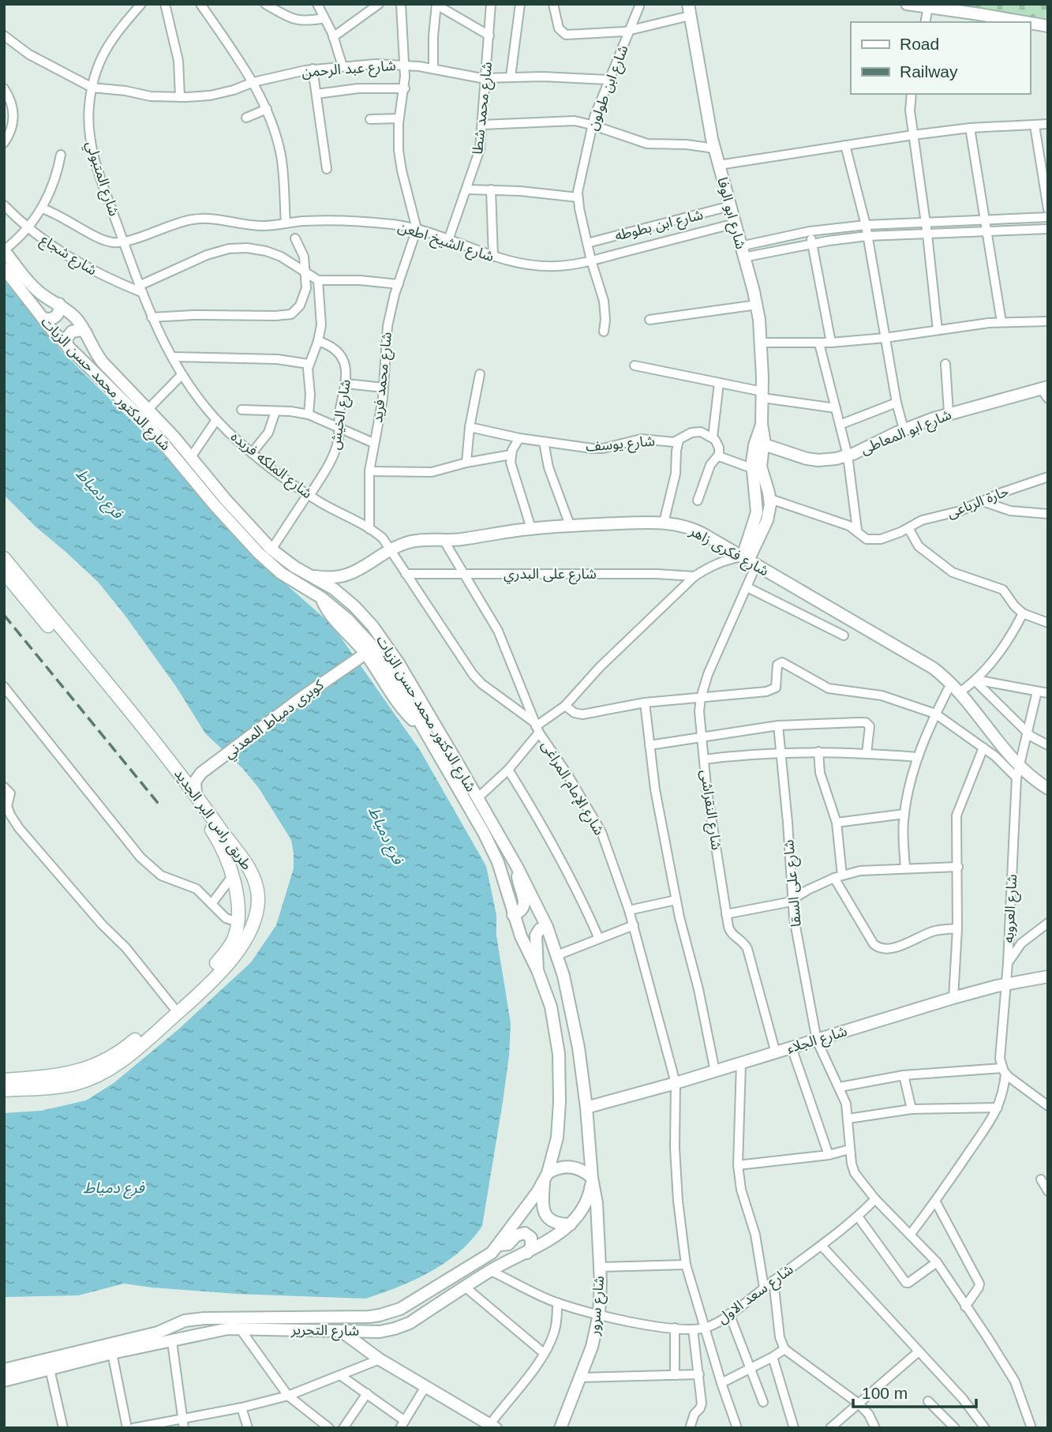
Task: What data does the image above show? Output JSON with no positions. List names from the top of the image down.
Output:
{
  "streets": {
    "main road": ["طريق راس البر الجديد"],
    "street": [
      "شارع عبد الرحمن",
      "شارع ابن طولون",
      "شارع محمد شطا",
      "شارع المتبولي",
      "شارع ابو الوفا",
      "شارع ابن بطوطه",
      "شارع الشيخ اطعن",
      "شارع شجاع",
      "شارع محمد فريد",
      "شارع الدكتور محمد حسن الزيات",
      "شارع الخيش",
      "شارع ابو المعاطى",
      "شارع يوسف",
      "شارع الملكه فريده",
      "حارة الرباعى",
      "شارع فكرى زاهر",
      "شارع على البدري",
      "كوبرى دمياط المعدني",
      "شارع الإمام المراغى",
      "شارع النقراشى",
      "شارع على السقا",
      "شارع العروبه",
      "شارع الجلاء",
      "شارع سعد الاول",
      "شارع سرور",
      "شارع التحرير"
    ]
  },
  "crossings": [
    ["شارع عبد الرحمن", "شارع ابن طولون"],
    ["شارع عبد الرحمن", "شارع محمد شطا"],
    ["شارع عبد الرحمن", "شارع المتبولي"],
    ["شارع ابن طولون", "شارع ابن بطوطه"],
    ["شارع ابن طولون", "شارع الشيخ اطعن"],
    ["شارع محمد شطا", "شارع الشيخ اطعن"],
    ["شارع المتبولي", "شارع الشيخ اطعن"],
    ["شارع المتبولي", "شارع شجاع"],
    ["شارع المتبولي", "شارع الملكه فريده"],
    ["شارع ابو الوفا", "شارع ابن بطوطه"],
    ["شارع ابو الوفا", "شارع الشيخ اطعن"],
    ["شارع ابو الوفا", "شارع ابو المعاطى"],
    ["شارع ابو الوفا", "شارع فكرى زاهر"],
    ["شارع ابو الوفا", "شارع النقراشى"],
    ["شارع الشيخ اطعن", "شارع محمد فريد"],
    ["شارع محمد فريد", "شارع الملكه فريده"],
    ["شارع الدكتور محمد حسن الزيات", "شارع الخيش"],
    ["شارع الدكتور محمد حسن الزيات", "شارع فكرى زاهر"],
    ["شارع الدكتور محمد حسن الزيات", "شارع الجلاء"],
    ["شارع الدكتور محمد حسن الزيات", "شارع سرور"],
    ["شارع الدكتور محمد حسن الزيات", "شارع التحرير"],
    ["شارع الخيش", "شارع الملكه فريده"],
    ["شارع الملكه فريده", "شارع فكرى زاهر"],
    ["شارع الملكه فريده", "شارع على البدري"],
    ["شارع الملكه فريده", "شارع الإمام المراغى"],
    ["شارع فكرى زاهر", "شارع الإمام المراغى"],
    ["شارع فكرى زاهر", "شارع النقراشى"],
    ["شارع فكرى زاهر", "شارع العروبه"],
    ["شارع على البدري", "شارع الإمام المراغى"],
    ["كوبرى دمياط المعدني", "طريق راس البر الجديد"],
    ["شارع الإمام المراغى", "شارع الجلاء"],
    ["شارع الإمام المراغى", "شارع سعد الاول"],
    ["شارع النقراشى", "شارع الجلاء"],
    ["شارع على السقا", "شارع العروبه"],
    ["شارع على السقا", "شارع الجلاء"],
    ["شارع على السقا", "شارع سعد الاول"],
    ["شارع العروبه", "شارع الجلاء"],
    ["شارع سعد الاول", "شارع سرور"],
    ["شارع سعد الاول", "شارع التحرير"],
    ["شارع سرور", "شارع التحرير"]
  ],
  "water": ["فرع دمياط"],
  "legend": ["Road", "Railway"],
  "scale_bar": "100 m"
}
